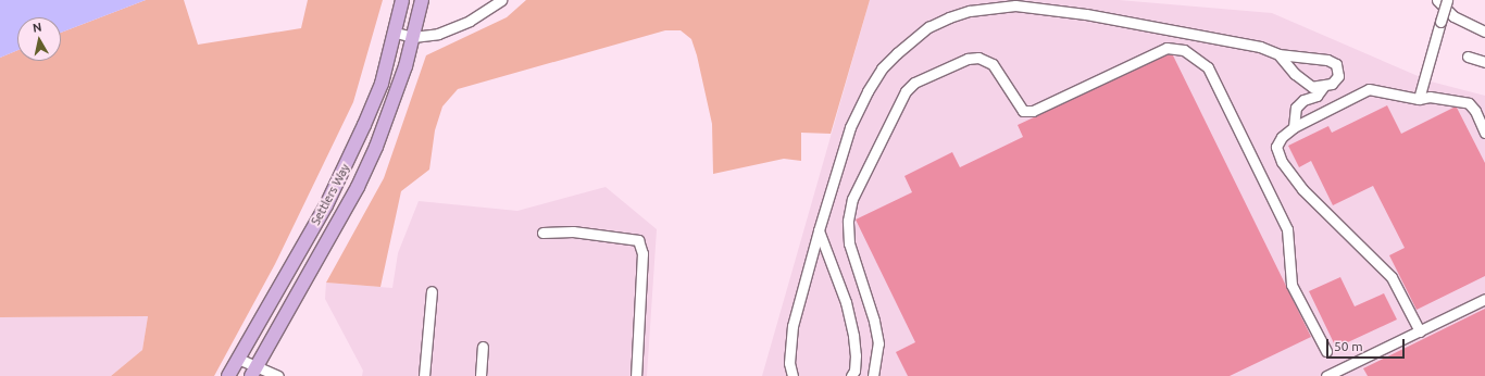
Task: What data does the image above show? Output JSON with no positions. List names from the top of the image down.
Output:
{
  "streets": {
    "main road": ["Settlers Way"]
  },
  "scale_bar": "50 m",
  "north": "top"
}
